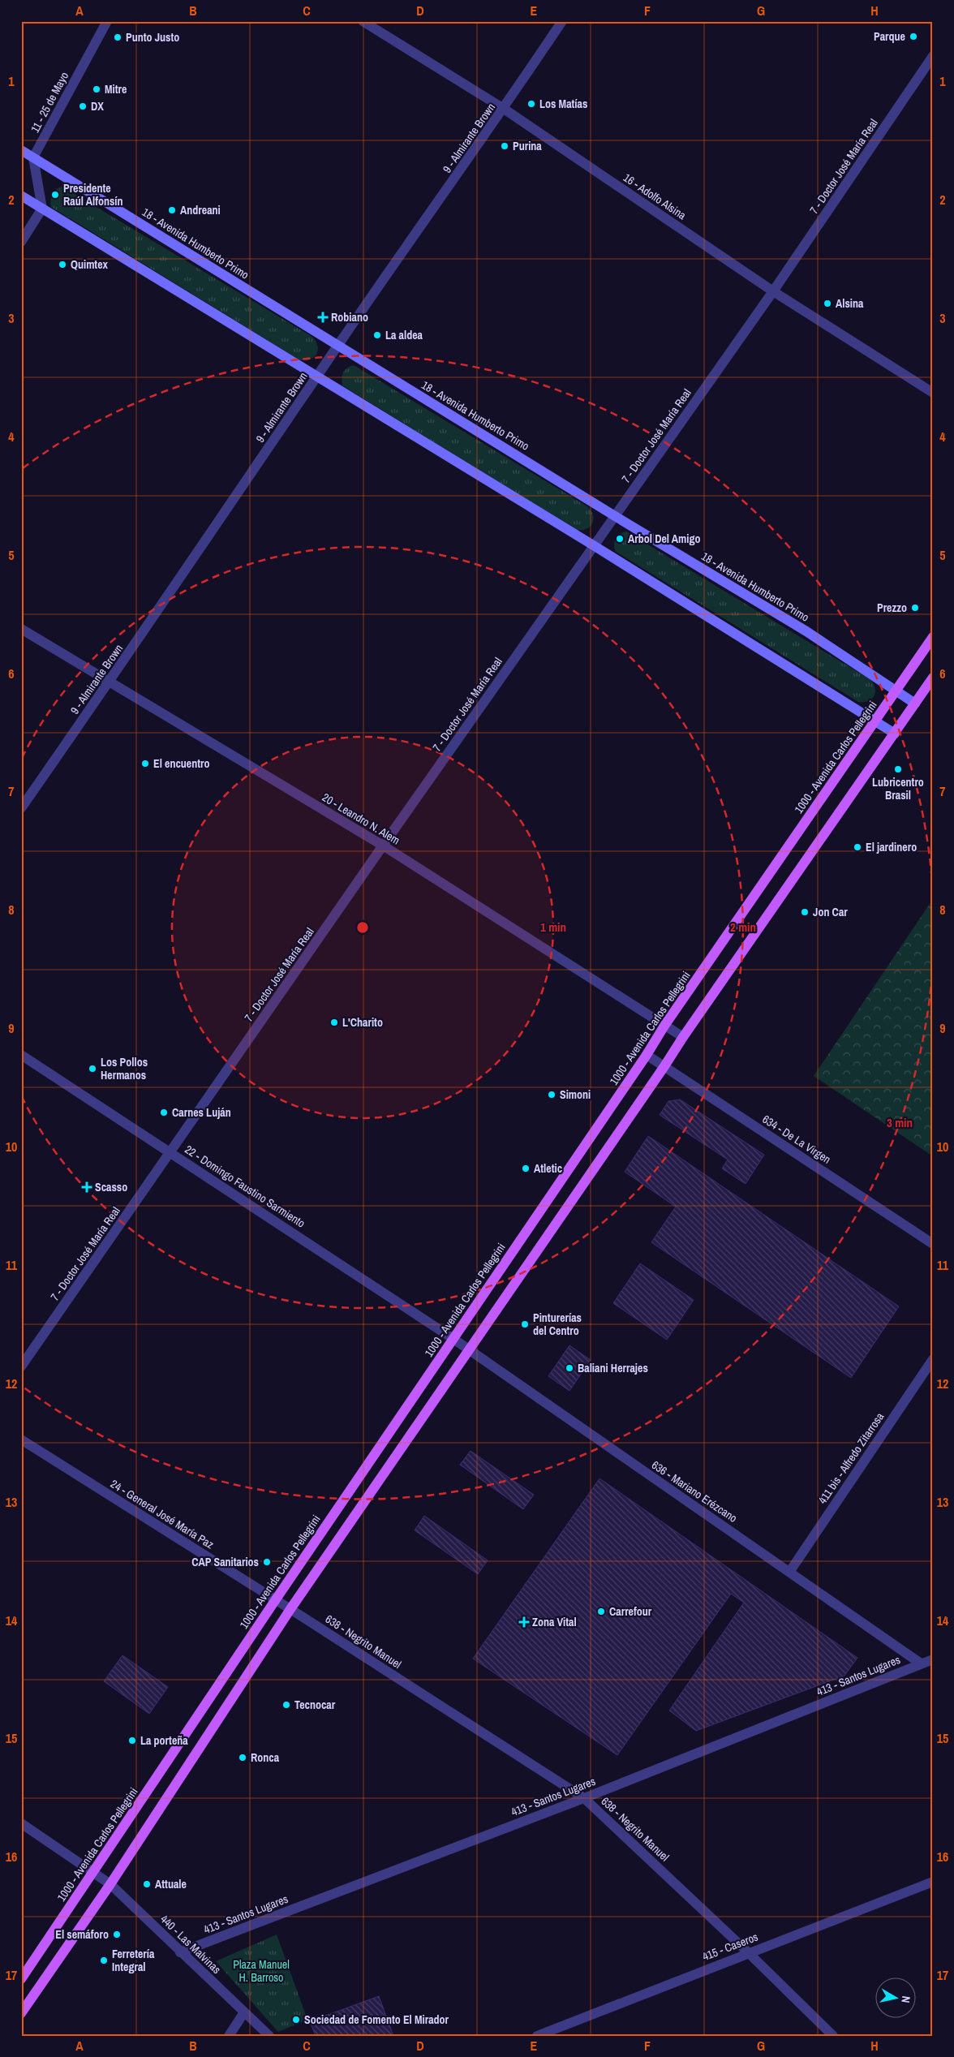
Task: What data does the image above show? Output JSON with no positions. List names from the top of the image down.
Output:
{
  "streets": {
    "main road": ["18 - Avenida Humberto Primo", "1000 - Avenida Carlos Pellegrini"],
    "street": [
      "11 - 25 de Mayo",
      "9 - Almirante Brown",
      "7 - Doctor José María Real",
      "16 - Adolfo Alsina",
      "20 - Leandro N. Alem",
      "634 - De La Virgen",
      "22 - Domingo Faustino Sarmiento",
      "411 bis - Alfredo Zitarrosa",
      "636 - Mariano Erézcano",
      "24 - General José María Paz",
      "638 - Negrito Manuel",
      "413 - Santos Lugares",
      "440 - Las Malvinas",
      "415 - Caseros"
    ]
  },
  "crossings": [
    ["11 - 25 de Mayo", "18 - Avenida Humberto Primo"],
    ["9 - Almirante Brown", "16 - Adolfo Alsina"],
    ["9 - Almirante Brown", "18 - Avenida Humberto Primo"],
    ["9 - Almirante Brown", "20 - Leandro N. Alem"],
    ["7 - Doctor José María Real", "16 - Adolfo Alsina"],
    ["7 - Doctor José María Real", "18 - Avenida Humberto Primo"],
    ["7 - Doctor José María Real", "20 - Leandro N. Alem"],
    ["7 - Doctor José María Real", "22 - Domingo Faustino Sarmiento"],
    ["18 - Avenida Humberto Primo", "1000 - Avenida Carlos Pellegrini"],
    ["1000 - Avenida Carlos Pellegrini", "20 - Leandro N. Alem"],
    ["1000 - Avenida Carlos Pellegrini", "634 - De La Virgen"],
    ["1000 - Avenida Carlos Pellegrini", "22 - Domingo Faustino Sarmiento"],
    ["1000 - Avenida Carlos Pellegrini", "636 - Mariano Erézcano"],
    ["1000 - Avenida Carlos Pellegrini", "24 - General José María Paz"],
    ["1000 - Avenida Carlos Pellegrini", "440 - Las Malvinas"],
    ["22 - Domingo Faustino Sarmiento", "636 - Mariano Erézcano"],
    ["411 bis - Alfredo Zitarrosa", "636 - Mariano Erézcano"],
    ["636 - Mariano Erézcano", "413 - Santos Lugares"],
    ["24 - General José María Paz", "638 - Negrito Manuel"],
    ["638 - Negrito Manuel", "413 - Santos Lugares"],
    ["638 - Negrito Manuel", "415 - Caseros"],
    ["413 - Santos Lugares", "440 - Las Malvinas"]
  ],
  "parks": ["Plaza Manuel H. Barroso"],
  "places": {
    "other": [
      "Parque",
      "Punto Justo",
      "Mitre",
      "Los Matías",
      "DX",
      "Purina",
      "Presidente Raúl Alfonsín",
      "Andreani",
      "Quimtex",
      "Alsina",
      "La aldea",
      "Arbol Del Amigo",
      "Prezzo",
      "El encuentro",
      "Lubricentro Brasil",
      "El jardinero",
      "Jon Car",
      "L'Charito",
      "Los Pollos Hermanos",
      "Simoni",
      "Carnes Luján",
      "Atletic",
      "Pinturerías del Centro",
      "Baliani Herrajes",
      "CAP Sanitarios",
      "Carrefour",
      "Tecnocar",
      "La porteña",
      "Ronca",
      "Attuale",
      "El semáforo",
      "Ferretería Integral",
      "Sociedad de Fomento El Mirador"
    ],
    "health": ["Robiano", "Scasso", "Zona Vital"]
  },
  "north": "right",
  "grid": {
    "columns": [
      "A",
      "B",
      "C",
      "D",
      "E",
      "F",
      "G",
      "H"
    ],
    "rows": [
      "1",
      "2",
      "3",
      "4",
      "5",
      "6",
      "7",
      "8",
      "9",
      "10",
      "11",
      "12",
      "13",
      "14",
      "15",
      "16",
      "17"
    ]
  },
  "rings": ["1 min", "2 min", "3 min"]
}
